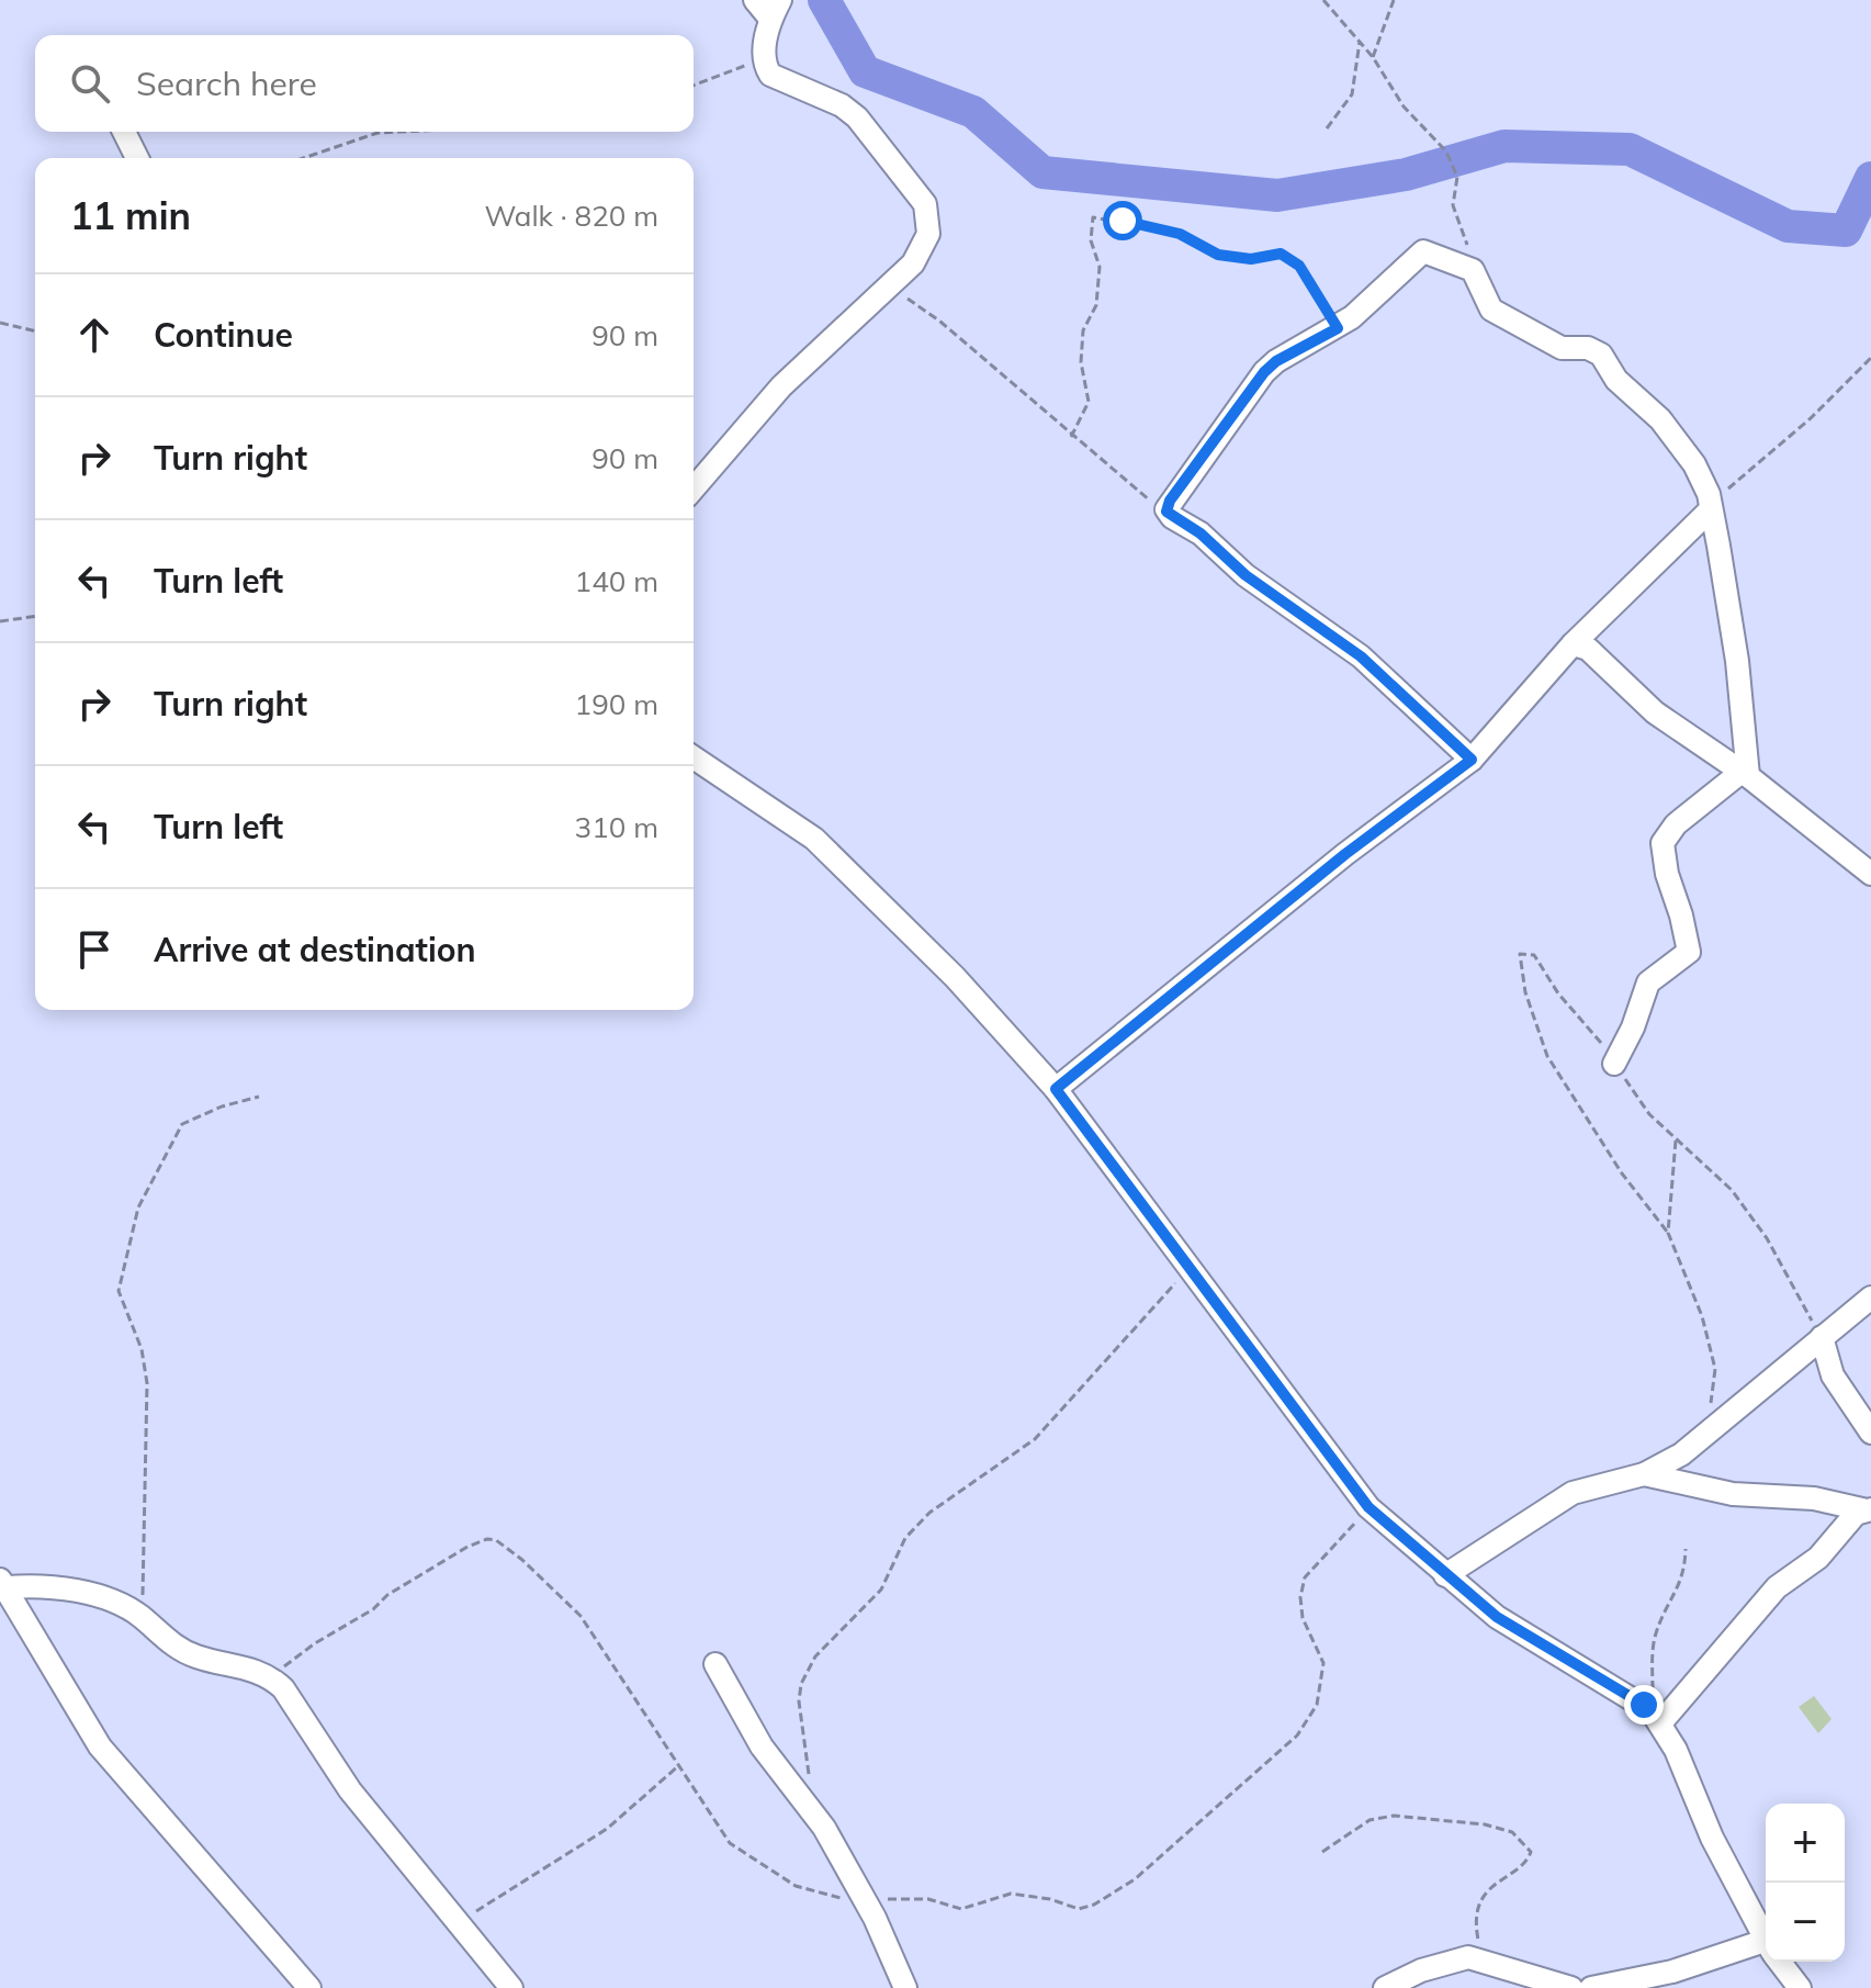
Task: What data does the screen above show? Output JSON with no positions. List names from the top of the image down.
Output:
{
  "page": {
    "search": "Search here",
    "heading": ["11 min", "Walk · 820 m"],
    "list": [
      ["Continue", "90 m"],
      ["Turn right", "90 m"],
      ["Turn left", "140 m"],
      ["Turn right", "190 m"],
      ["Turn left", "310 m"],
      "Arrive at destination"
    ],
    "map_buttons": ["+", "−"]
  }
}
